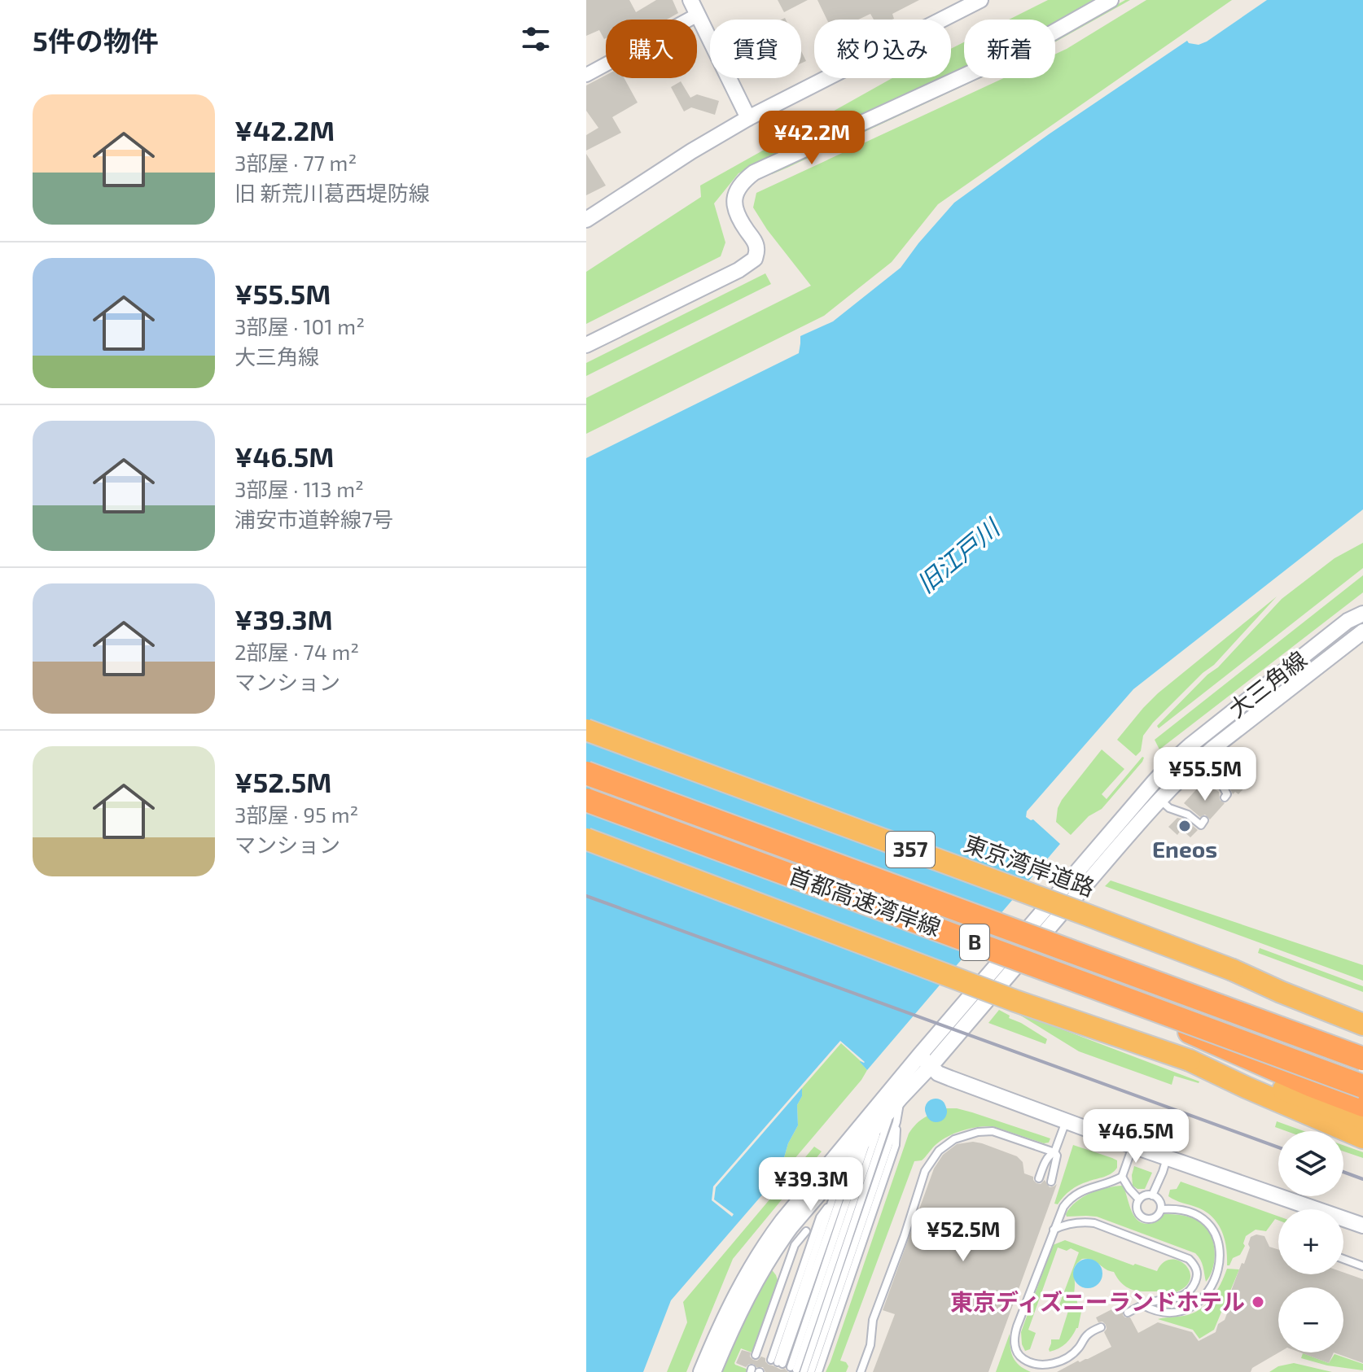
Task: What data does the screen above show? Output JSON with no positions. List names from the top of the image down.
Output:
{
  "streets": {
    "highway": [
      "357",
      "東京湾岸道路",
      "首都高速湾岸線",
      "B"
    ],
    "street": ["大三角線"]
  },
  "water": ["旧江戸川"],
  "places": ["Eneos", "東京ディズニーランドホテル"],
  "page": {
    "heading": "5件の物件",
    "chip": [
      "購入",
      "賃貸",
      "絞り込み",
      "新着"
    ],
    "list": [
      {
        "name": "¥42.2M",
        "note": "3部屋 · 77 m² · 旧 新荒川葛西堤防線"
      },
      {
        "name": "¥55.5M",
        "note": "3部屋 · 101 m² · 大三角線"
      },
      {
        "name": "¥46.5M",
        "note": "3部屋 · 113 m² · 浦安市道幹線7号"
      },
      {
        "name": "¥39.3M",
        "note": "2部屋 · 74 m² · マンション"
      },
      {
        "name": "¥52.5M",
        "note": "3部屋 · 95 m² · マンション"
      }
    ],
    "price": [
      "¥42.2M",
      "¥55.5M",
      "¥46.5M",
      "¥39.3M",
      "¥52.5M"
    ],
    "map_buttons": ["+", "−"]
  }
}
